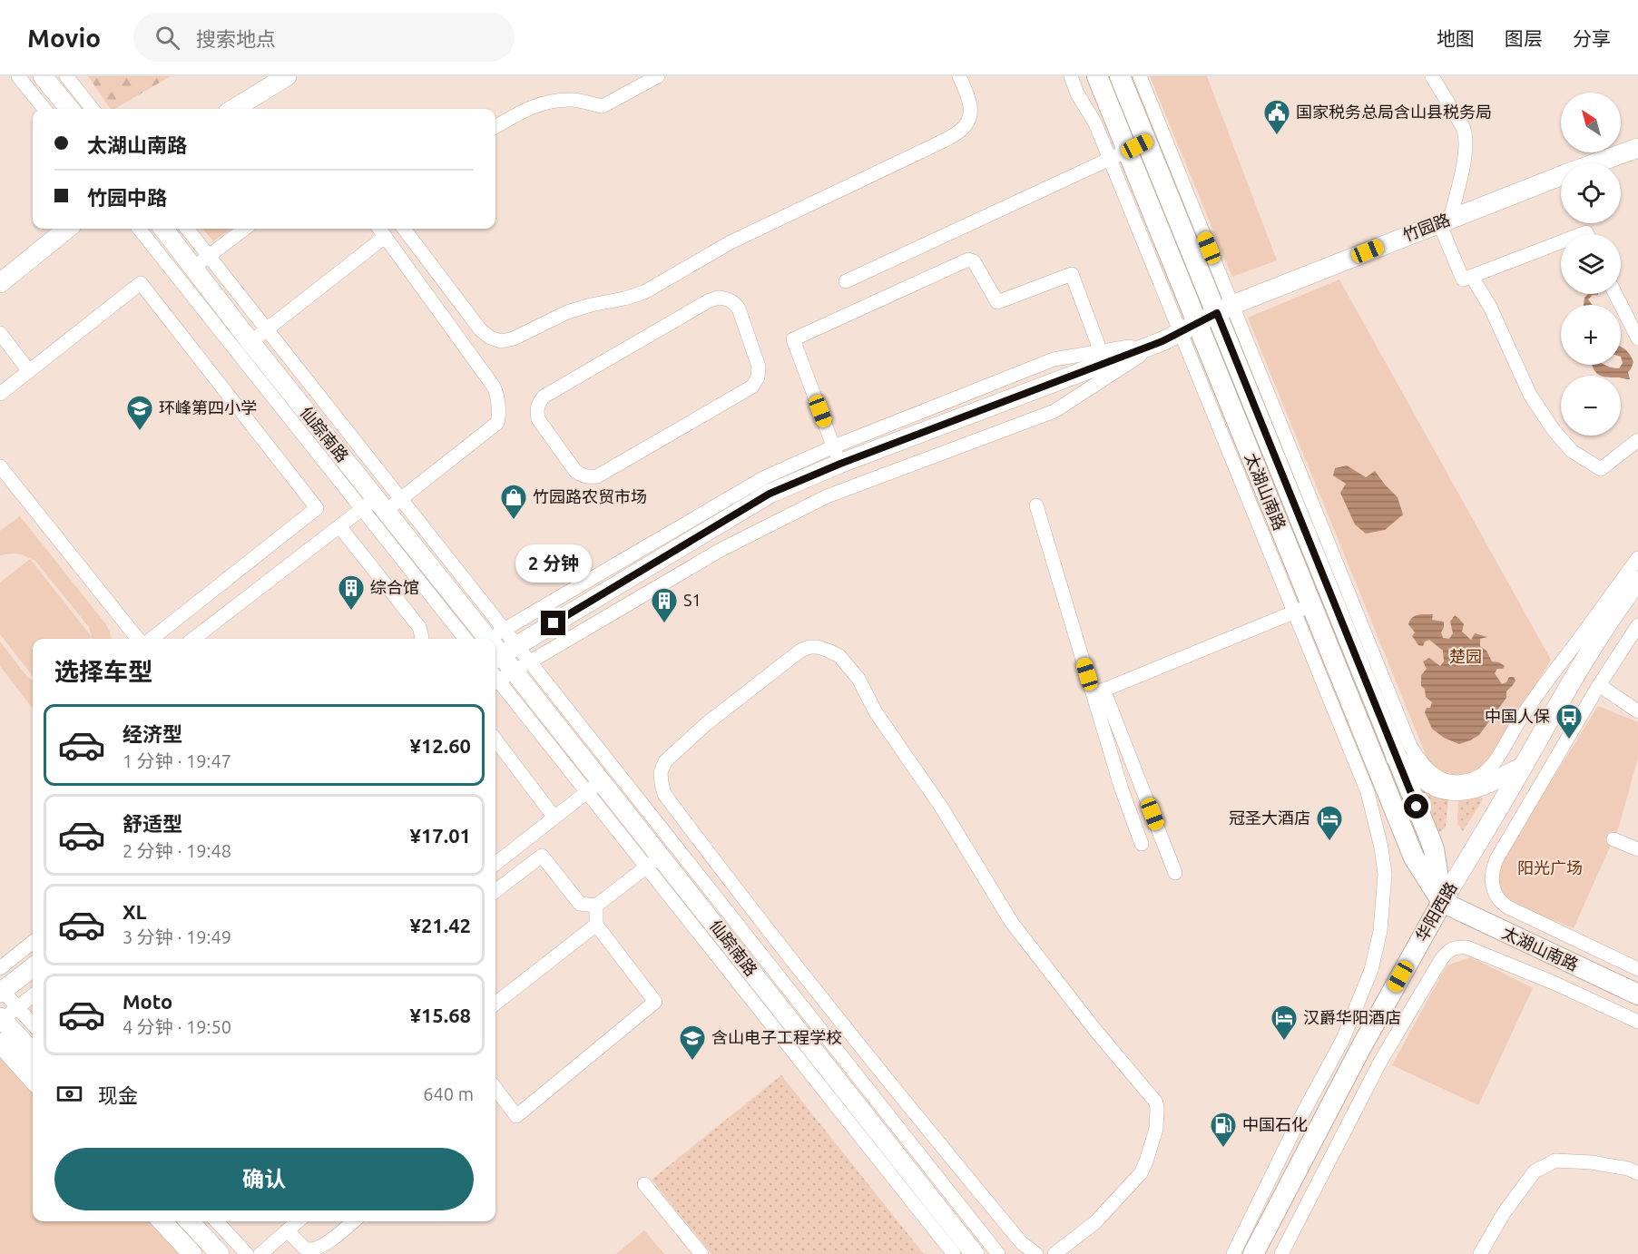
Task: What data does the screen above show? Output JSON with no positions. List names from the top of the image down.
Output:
{
  "streets": {
    "main road": [
      "竹园路",
      "仙踪南路",
      "太湖山南路",
      "华阳西路"
    ]
  },
  "crossings": [
    ["竹园路", "太湖山南路"],
    ["太湖山南路", "华阳西路"]
  ],
  "parks": ["楚园", "阳光广场"],
  "places": {
    "public building": ["国家税务总局含山县税务局"],
    "school or university": ["环峰第四小学", "含山电子工程学校"],
    "shop": ["竹园路农贸市场"],
    "building": ["综合馆", "S1"],
    "bus stop": ["中国人保"],
    "hotel": ["冠圣大酒店", "汉爵华阳酒店"],
    "fuel station": ["中国石化"]
  },
  "north": "top left",
  "page": {
    "header": "Movio",
    "search": "搜索地点",
    "nav": ["地图", "图层", "分享"],
    "map_buttons": ["+", "−"],
    "banner": ["太湖山南路", "竹园中路"],
    "bubble": "2 分钟",
    "heading": "选择车型",
    "list": [
      {
        "name": "经济型",
        "note": "1 分钟 · 19:47",
        "value": "¥12.60"
      },
      {
        "name": "舒适型",
        "note": "2 分钟 · 19:48",
        "value": "¥17.01"
      },
      {
        "name": "XL",
        "note": "3 分钟 · 19:49",
        "value": "¥21.42"
      },
      {
        "name": "Moto",
        "note": "4 分钟 · 19:50",
        "value": "¥15.68"
      }
    ],
    "pay": ["现金", "640 m"],
    "buttons": "确认"
  }
}
